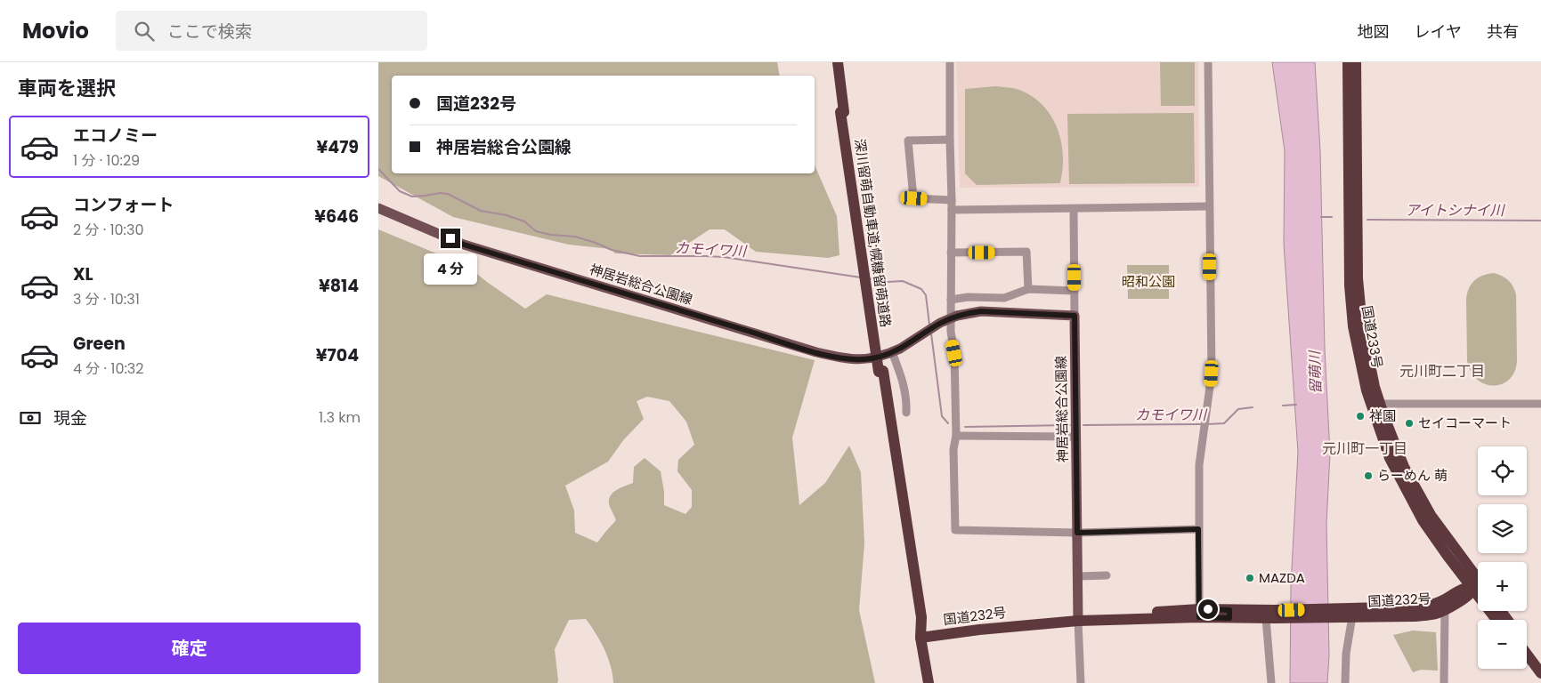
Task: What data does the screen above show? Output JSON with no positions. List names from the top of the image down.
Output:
{
  "streets": {
    "highway": ["深川留萌自動車道;幌糠留萌道路", "国道233号", "国道232号"],
    "main road": ["神居岩総合公園線"]
  },
  "crossings": [
    ["深川留萌自動車道;幌糠留萌道路", "国道232号"],
    ["神居岩総合公園線", "国道232号"]
  ],
  "districts": ["元川町二丁目", "元川町一丁目"],
  "water": ["アイトシナイ川", "カモイワ川", "留萌川"],
  "parks": ["昭和公園"],
  "places": [
    "祥園",
    "セイコーマート",
    "らーめん 萌",
    "MAZDA"
  ],
  "page": {
    "header": "Movio",
    "search": "ここで検索",
    "nav": ["地図", "レイヤ", "共有"],
    "heading": "車両を選択",
    "banner": ["国道232号", "神居岩総合公園線"],
    "list": [
      {
        "name": "エコノミー",
        "note": "1 分 · 10:29",
        "value": "¥479"
      },
      {
        "name": "コンフォート",
        "note": "2 分 · 10:30",
        "value": "¥646"
      },
      {
        "name": "XL",
        "note": "3 分 · 10:31",
        "value": "¥814"
      },
      {
        "name": "Green",
        "note": "4 分 · 10:32",
        "value": "¥704"
      }
    ],
    "bubble": "4 分",
    "pay": ["現金", "1.3 km"],
    "map_buttons": ["+", "−"],
    "buttons": "確定"
  }
}
